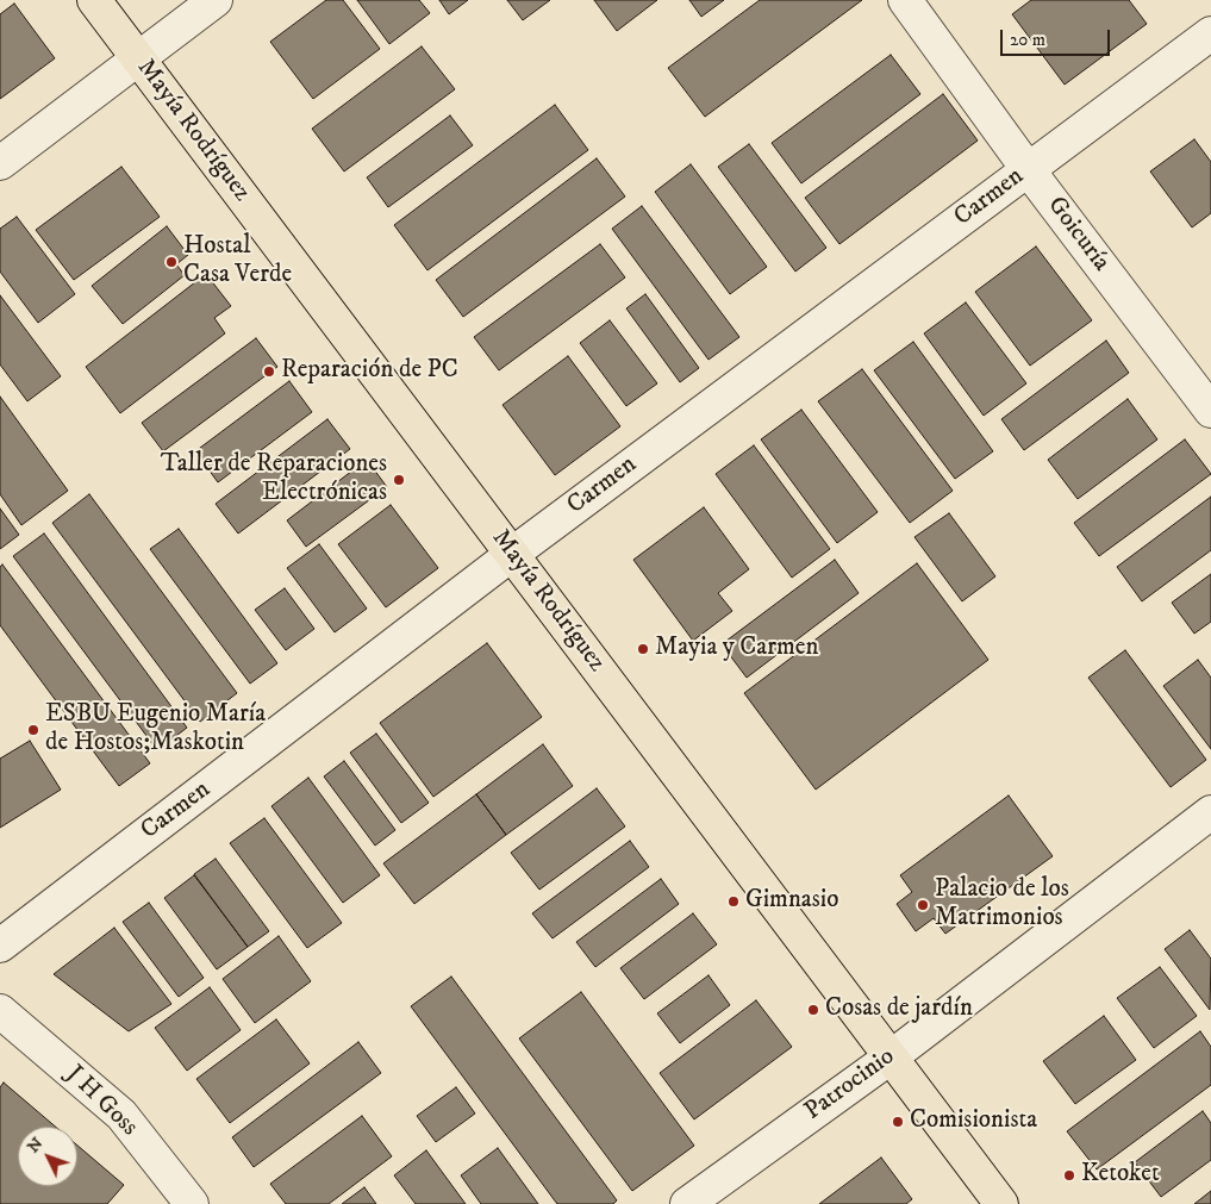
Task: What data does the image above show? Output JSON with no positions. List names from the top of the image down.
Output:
{
  "streets": {
    "main road": ["Mayía Rodríguez"],
    "street": [
      "Carmen",
      "Goicuría",
      "Patrocinio",
      "J H Goss"
    ]
  },
  "crossings": [
    ["Mayía Rodríguez", "Carmen"],
    ["Mayía Rodríguez", "Patrocinio"],
    ["Carmen", "Goicuría"]
  ],
  "places": [
    "Hostal Casa Verde",
    "Reparación de PC",
    "Taller de Reparaciones Electrónicas",
    "Mayia y Carmen",
    "ESBU Eugenio María de Hostos;Maskotin",
    "Gimnasio",
    "Palacio de los Matrimonios",
    "Cosas de jardín",
    "Comisionista",
    "Ketoket"
  ],
  "scale_bar": "20 m",
  "north": "top left"
}
